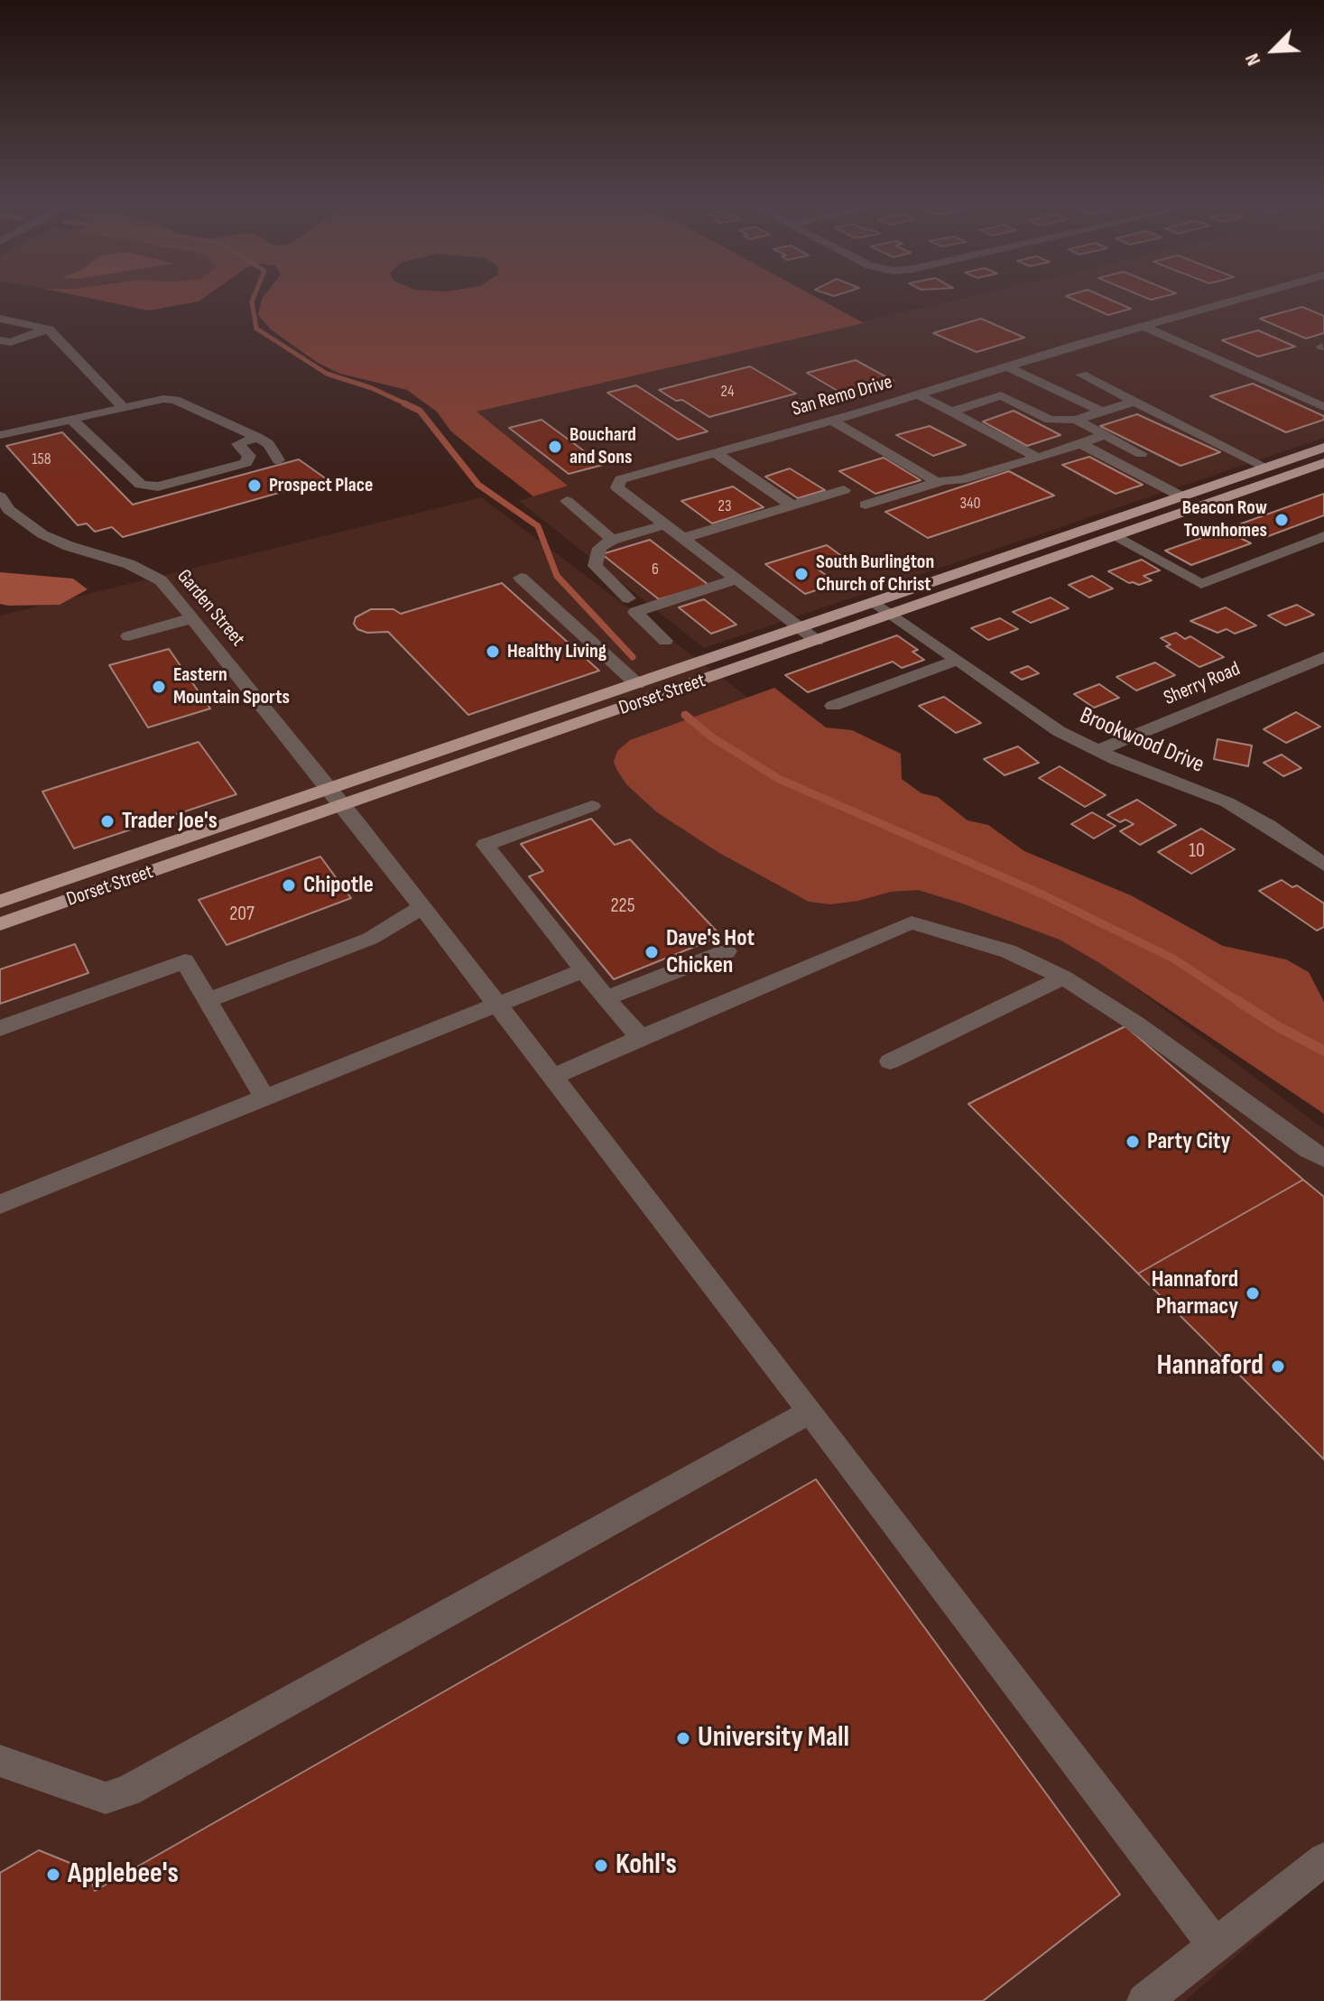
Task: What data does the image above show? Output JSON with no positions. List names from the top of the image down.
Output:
{
  "streets": {
    "main road": ["Dorset Street"],
    "street": [
      "San Remo Drive",
      "Garden Street",
      "Sherry Road",
      "Brookwood Drive"
    ]
  },
  "crossings": [
    ["San Remo Drive", "Dorset Street"],
    ["Garden Street", "Dorset Street"],
    ["Sherry Road", "Brookwood Drive"],
    ["Dorset Street", "Brookwood Drive"]
  ],
  "places": [
    "Bouchard and Sons",
    "Prospect Place",
    "Beacon Row Townhomes",
    "South Burlington Church of Christ",
    "Healthy Living",
    "Eastern Mountain Sports",
    "Trader Joe's",
    "Chipotle",
    "Dave's Hot Chicken",
    "Party City",
    "Hannaford Pharmacy",
    "Hannaford",
    "University Mall",
    "Kohl's",
    "Applebee's"
  ],
  "house_numbers": [
    "24",
    "158",
    "340",
    "23",
    "6",
    "10",
    "225",
    "207"
  ],
  "north": "bottom left"
}
